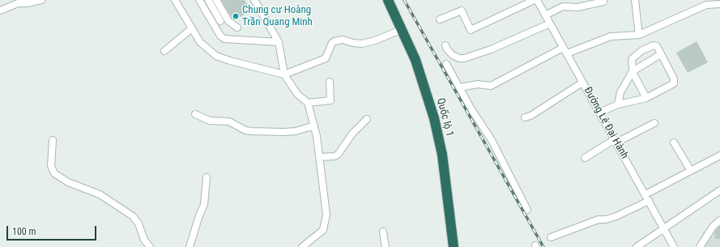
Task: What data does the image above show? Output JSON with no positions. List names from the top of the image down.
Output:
{
  "streets": {
    "highway": ["Quốc lộ 1"],
    "street": ["Đường Lê Đại Hành"]
  },
  "places": ["Chung cư Hoàng Trần Quang Minh"],
  "scale_bar": "100 m"
}
